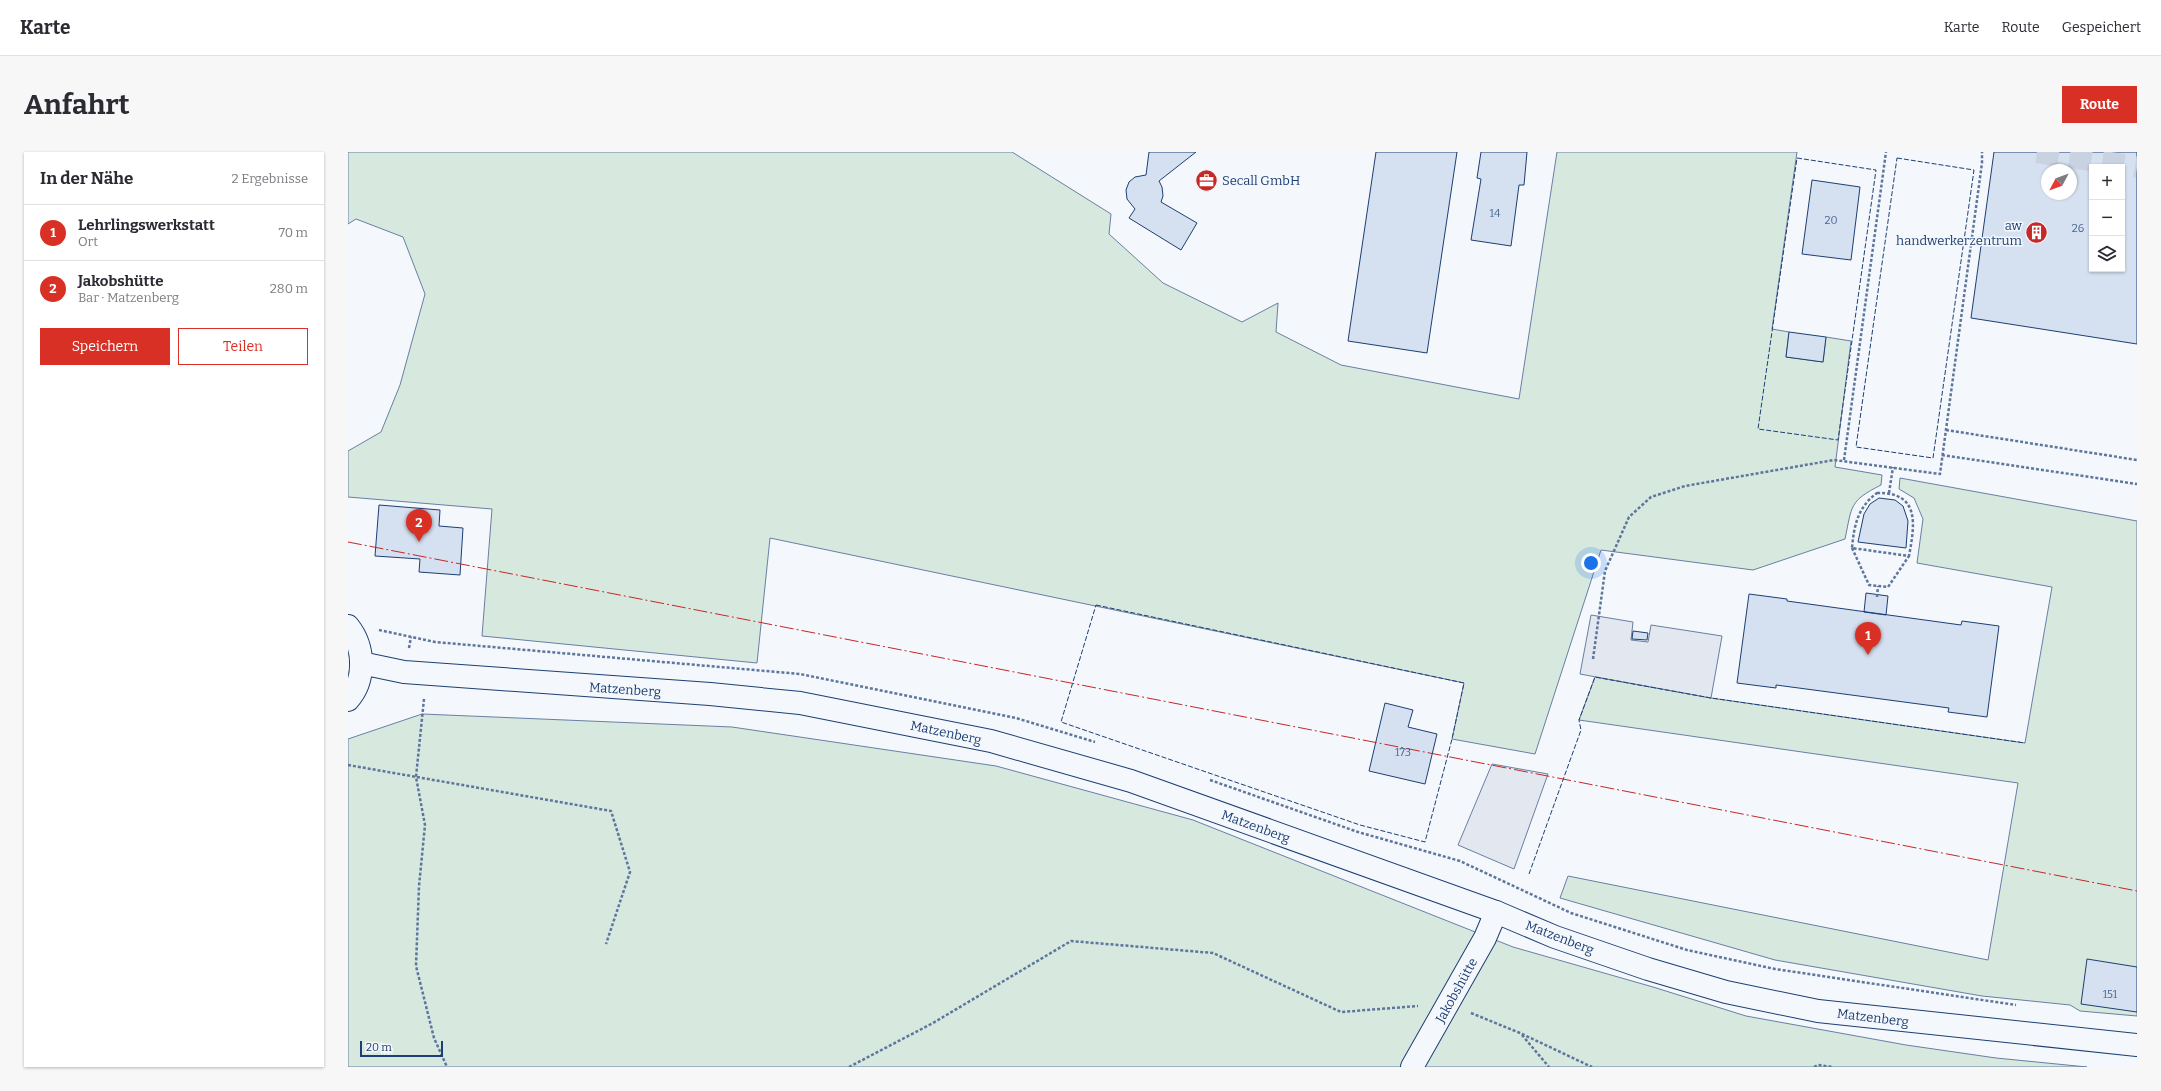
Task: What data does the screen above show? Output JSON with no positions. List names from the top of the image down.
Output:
{
  "streets": {
    "street": ["Matzenberg", "Jakobshütte"]
  },
  "crossings": [
    ["Matzenberg", "Jakobshütte"]
  ],
  "places": {
    "office": ["Secall GmbH"],
    "building": ["aw handwerkerzentrum"]
  },
  "house_numbers": [
    "14",
    "20",
    "26",
    "173",
    "151"
  ],
  "scale_bar": "20 m",
  "north": "bottom left",
  "page": {
    "header": "Karte",
    "nav": ["Karte", "Route", "Gespeichert"],
    "buttons": [
      "Route",
      ["Speichern", "Teilen"]
    ],
    "title": "Anfahrt",
    "heading": ["In der Nähe", "2 Ergebnisse"],
    "map_buttons": ["+", "−"],
    "list": [
      {
        "mark": "1",
        "name": "Lehrlingswerkstatt",
        "note": "Ort",
        "value": "70 m"
      },
      {
        "mark": "2",
        "name": "Jakobshütte",
        "note": "Bar · Matzenberg",
        "value": "280 m"
      }
    ],
    "pins": ["2", "1"],
    "scale": "20 m"
  }
}
